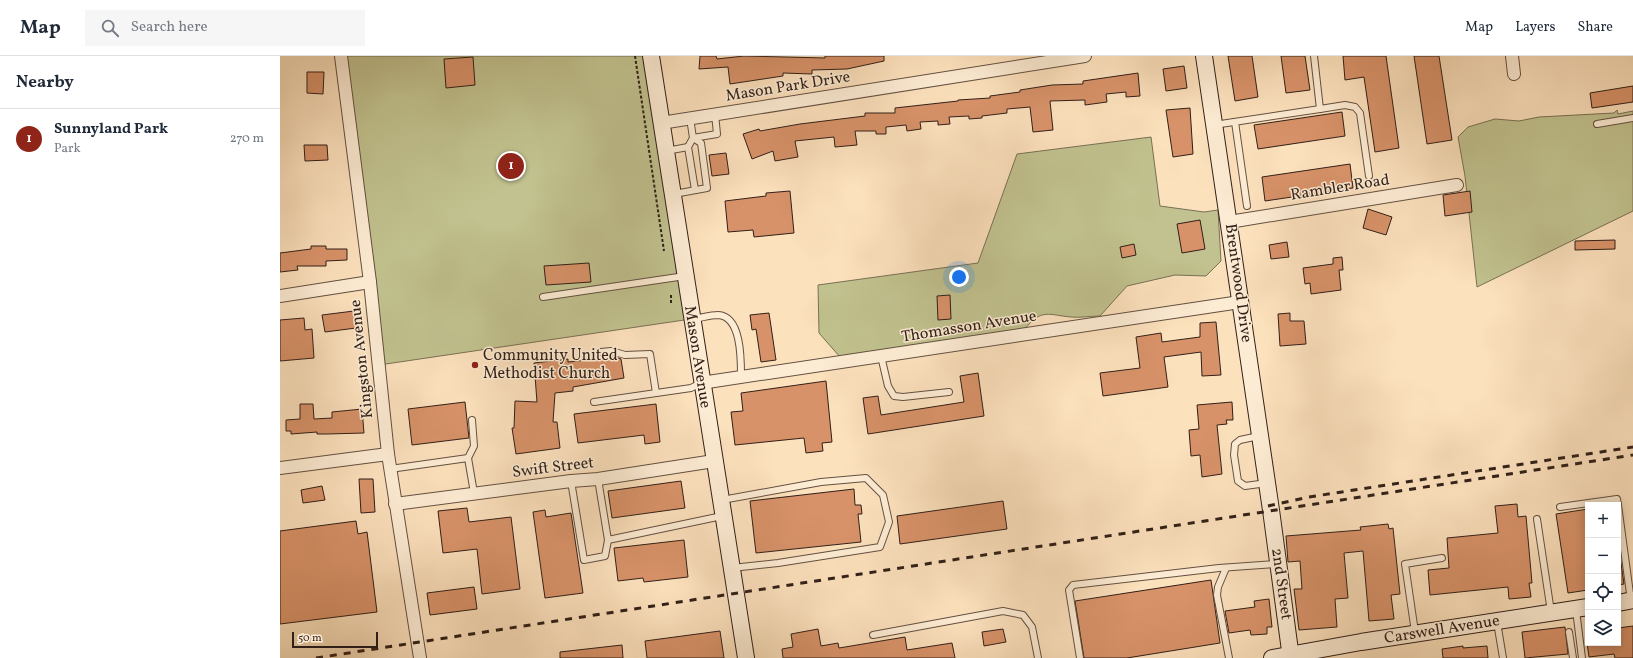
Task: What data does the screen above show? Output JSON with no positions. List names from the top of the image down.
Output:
{
  "streets": {
    "street": [
      "Mason Park Drive",
      "Rambler Road",
      "Brentwood Drive",
      "Thomasson Avenue",
      "Mason Avenue",
      "Kingston Avenue",
      "Swift Street",
      "2nd Street",
      "Carswell Avenue"
    ]
  },
  "crossings": [
    ["Mason Park Drive", "Mason Avenue"],
    ["Rambler Road", "Brentwood Drive"],
    ["Brentwood Drive", "Thomasson Avenue"],
    ["Brentwood Drive", "2nd Street"],
    ["Thomasson Avenue", "Mason Avenue"],
    ["Mason Avenue", "Swift Street"],
    ["Kingston Avenue", "Swift Street"],
    ["2nd Street", "Carswell Avenue"]
  ],
  "places": ["Community United Methodist Church"],
  "scale_bar": "50 m",
  "page": {
    "header": "Map",
    "search": "Search here",
    "nav": ["Map", "Layers", "Share"],
    "heading": "Nearby",
    "list": [
      {
        "mark": "1",
        "name": "Sunnyland Park",
        "note": "Park",
        "value": "270 m"
      }
    ],
    "pins": "1",
    "map_buttons": ["+", "−"],
    "scale": "50 m"
  }
}
